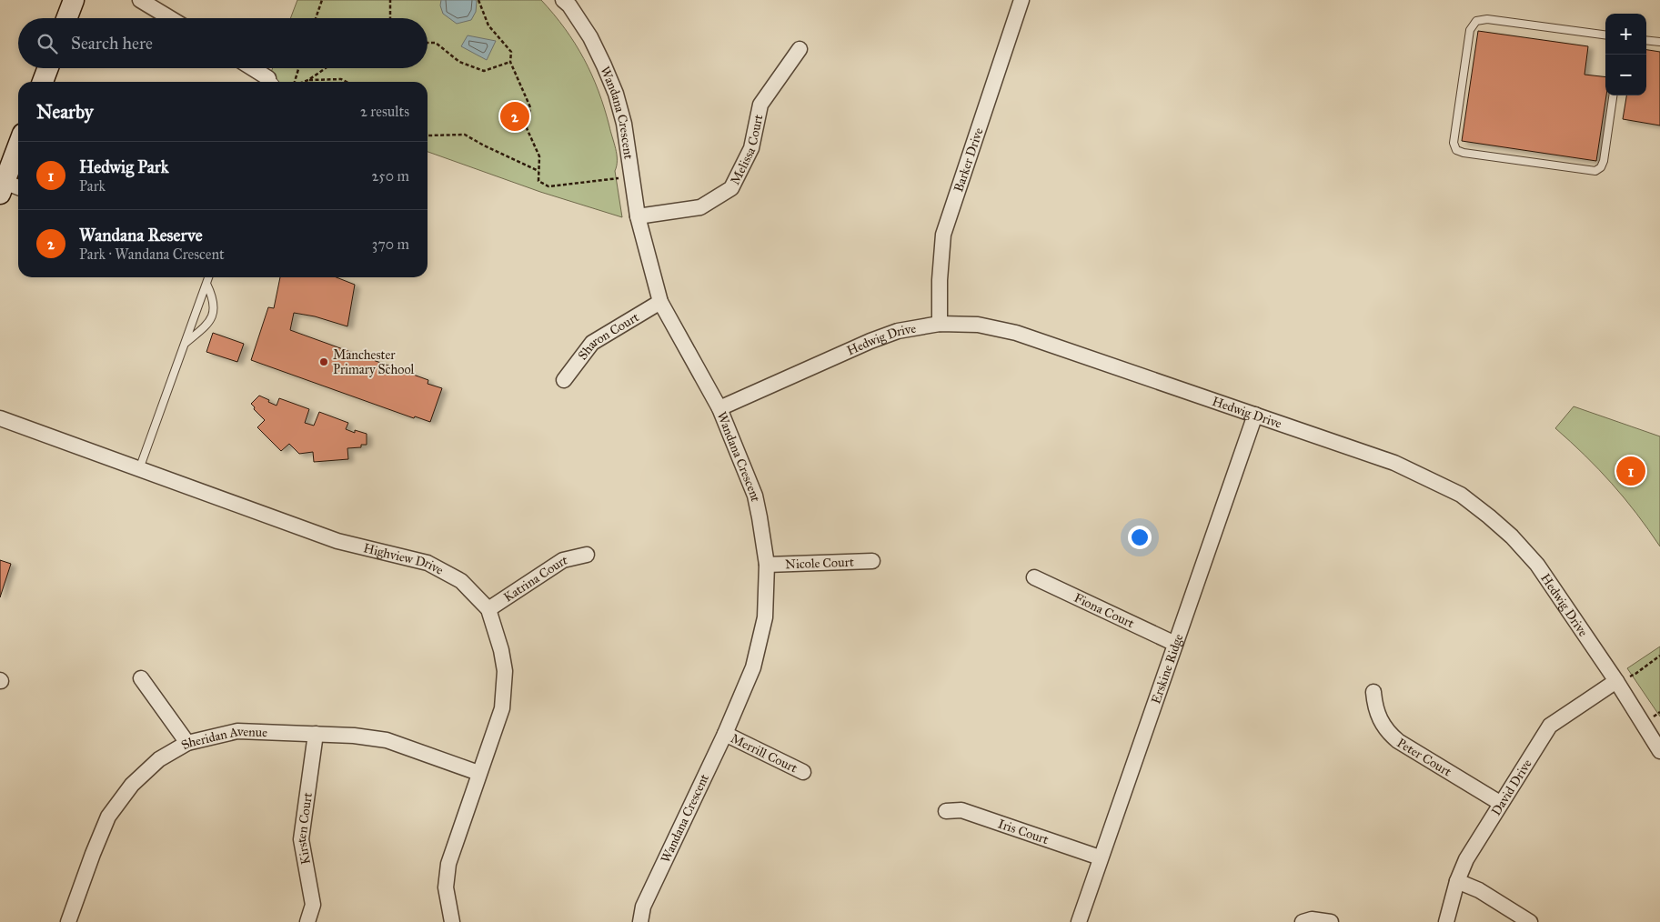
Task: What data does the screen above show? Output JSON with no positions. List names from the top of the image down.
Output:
{
  "streets": {
    "street": [
      "Wandana Crescent",
      "Melissa Court",
      "Barker Drive",
      "Sharon Court",
      "Hedwig Drive",
      "Highview Drive",
      "Nicole Court",
      "Katrina Court",
      "Fiona Court",
      "Erskine Ridge",
      "Sheridan Avenue",
      "Merrill Court",
      "Peter Court",
      "David Drive",
      "Kirsten Court",
      "Iris Court"
    ]
  },
  "crossings": [
    ["Wandana Crescent", "Melissa Court"],
    ["Wandana Crescent", "Sharon Court"],
    ["Wandana Crescent", "Hedwig Drive"],
    ["Wandana Crescent", "Nicole Court"],
    ["Wandana Crescent", "Merrill Court"],
    ["Barker Drive", "Hedwig Drive"],
    ["Hedwig Drive", "Erskine Ridge"],
    ["Hedwig Drive", "David Drive"],
    ["Highview Drive", "Katrina Court"],
    ["Highview Drive", "Sheridan Avenue"],
    ["Fiona Court", "Erskine Ridge"],
    ["Erskine Ridge", "Iris Court"],
    ["Sheridan Avenue", "Kirsten Court"],
    ["Peter Court", "David Drive"]
  ],
  "places": ["Manchester Primary School"],
  "page": {
    "map_buttons": ["+", "−"],
    "search": "Search here",
    "heading": ["Nearby", "2 results"],
    "pins": ["2", "1"],
    "list": [
      {
        "mark": "1",
        "name": "Hedwig Park",
        "note": "Park",
        "value": "250 m"
      },
      {
        "mark": "2",
        "name": "Wandana Reserve",
        "note": "Park · Wandana Crescent",
        "value": "370 m"
      }
    ]
  }
}
